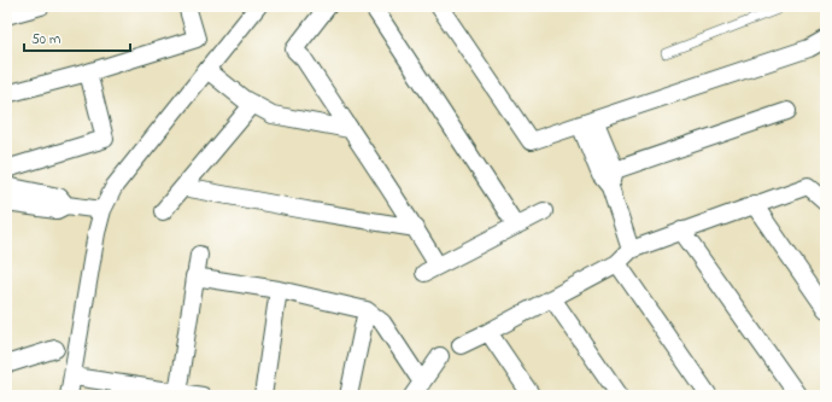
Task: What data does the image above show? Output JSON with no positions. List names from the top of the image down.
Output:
{
  "scale_bar": "50 m"
}
